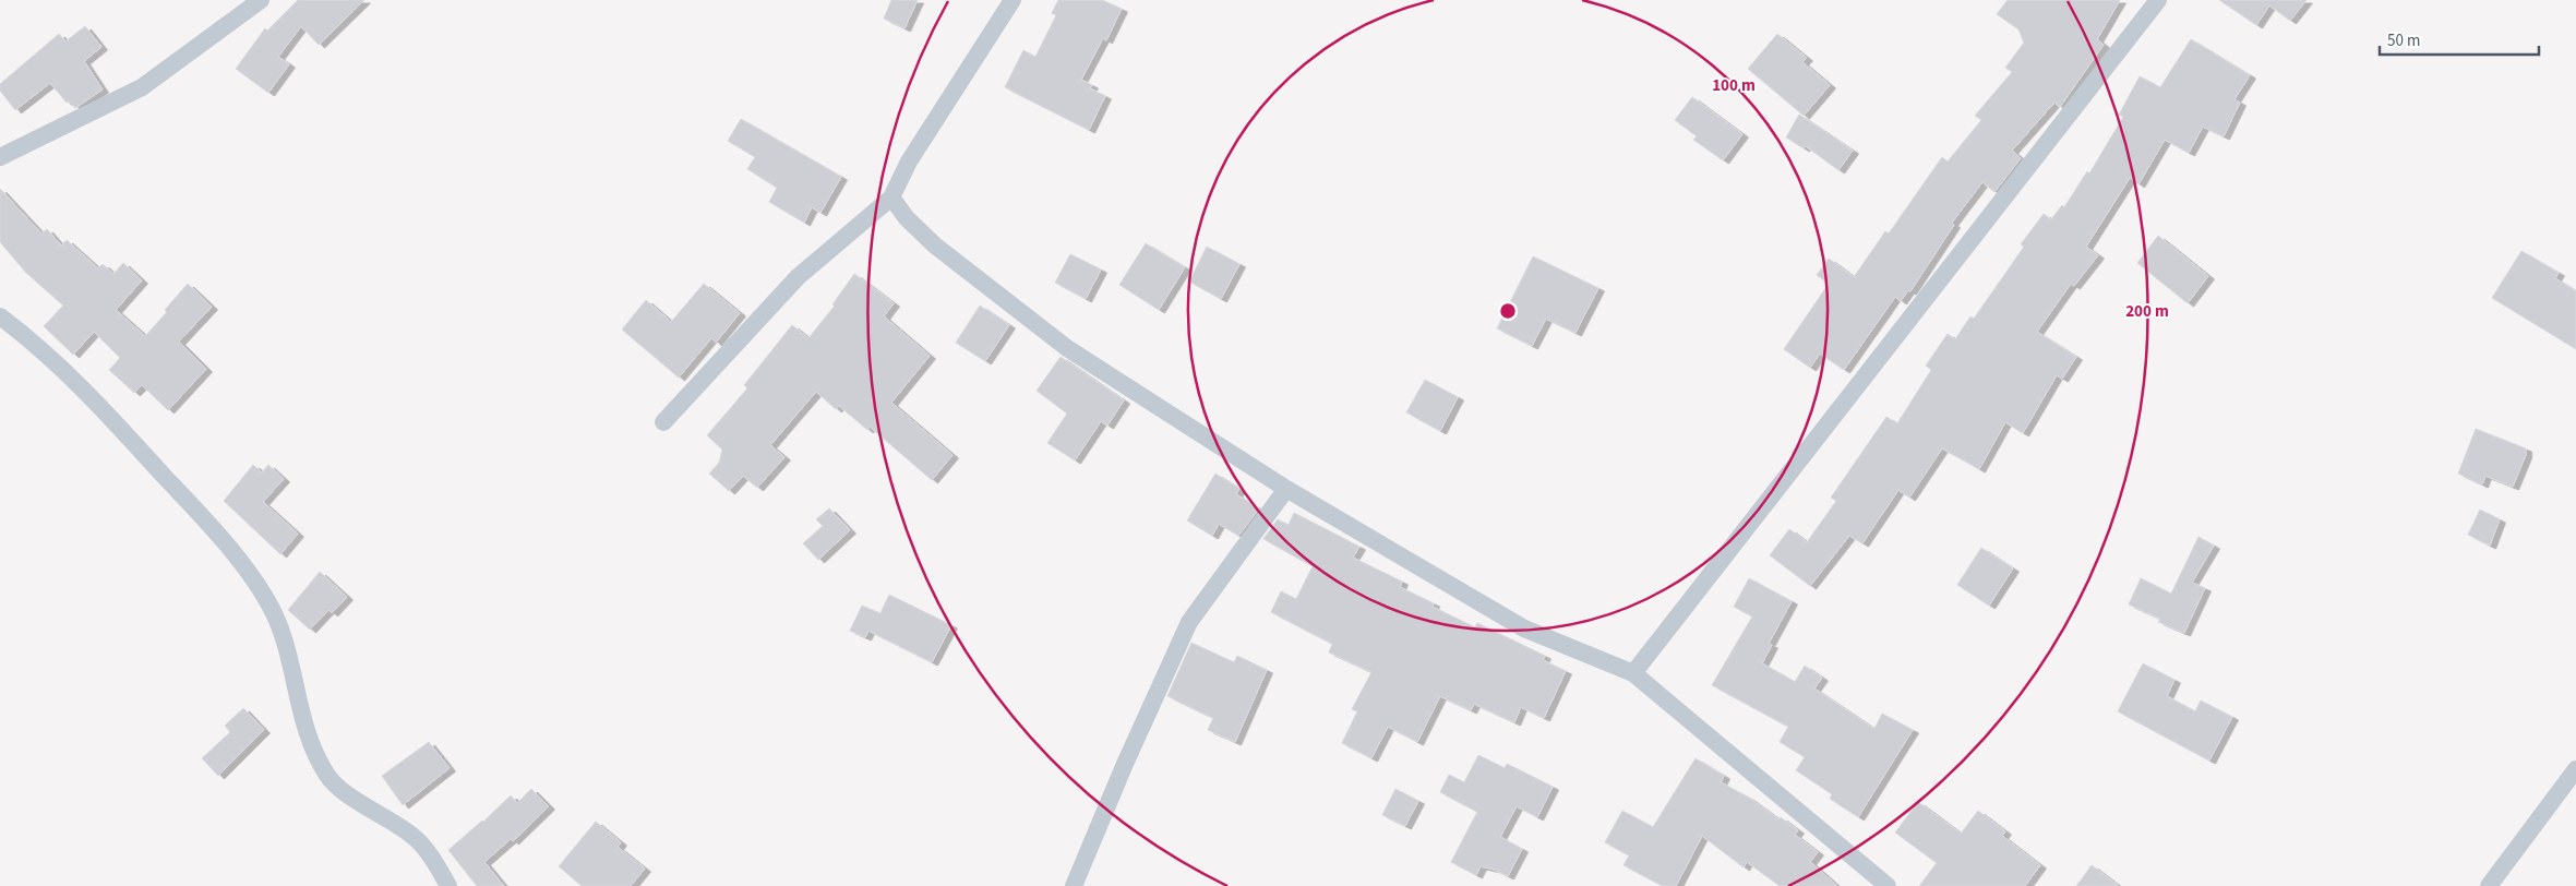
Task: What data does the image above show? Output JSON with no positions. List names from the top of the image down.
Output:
{
  "scale_bar": "50 m",
  "rings": ["100 m", "200 m"]
}
